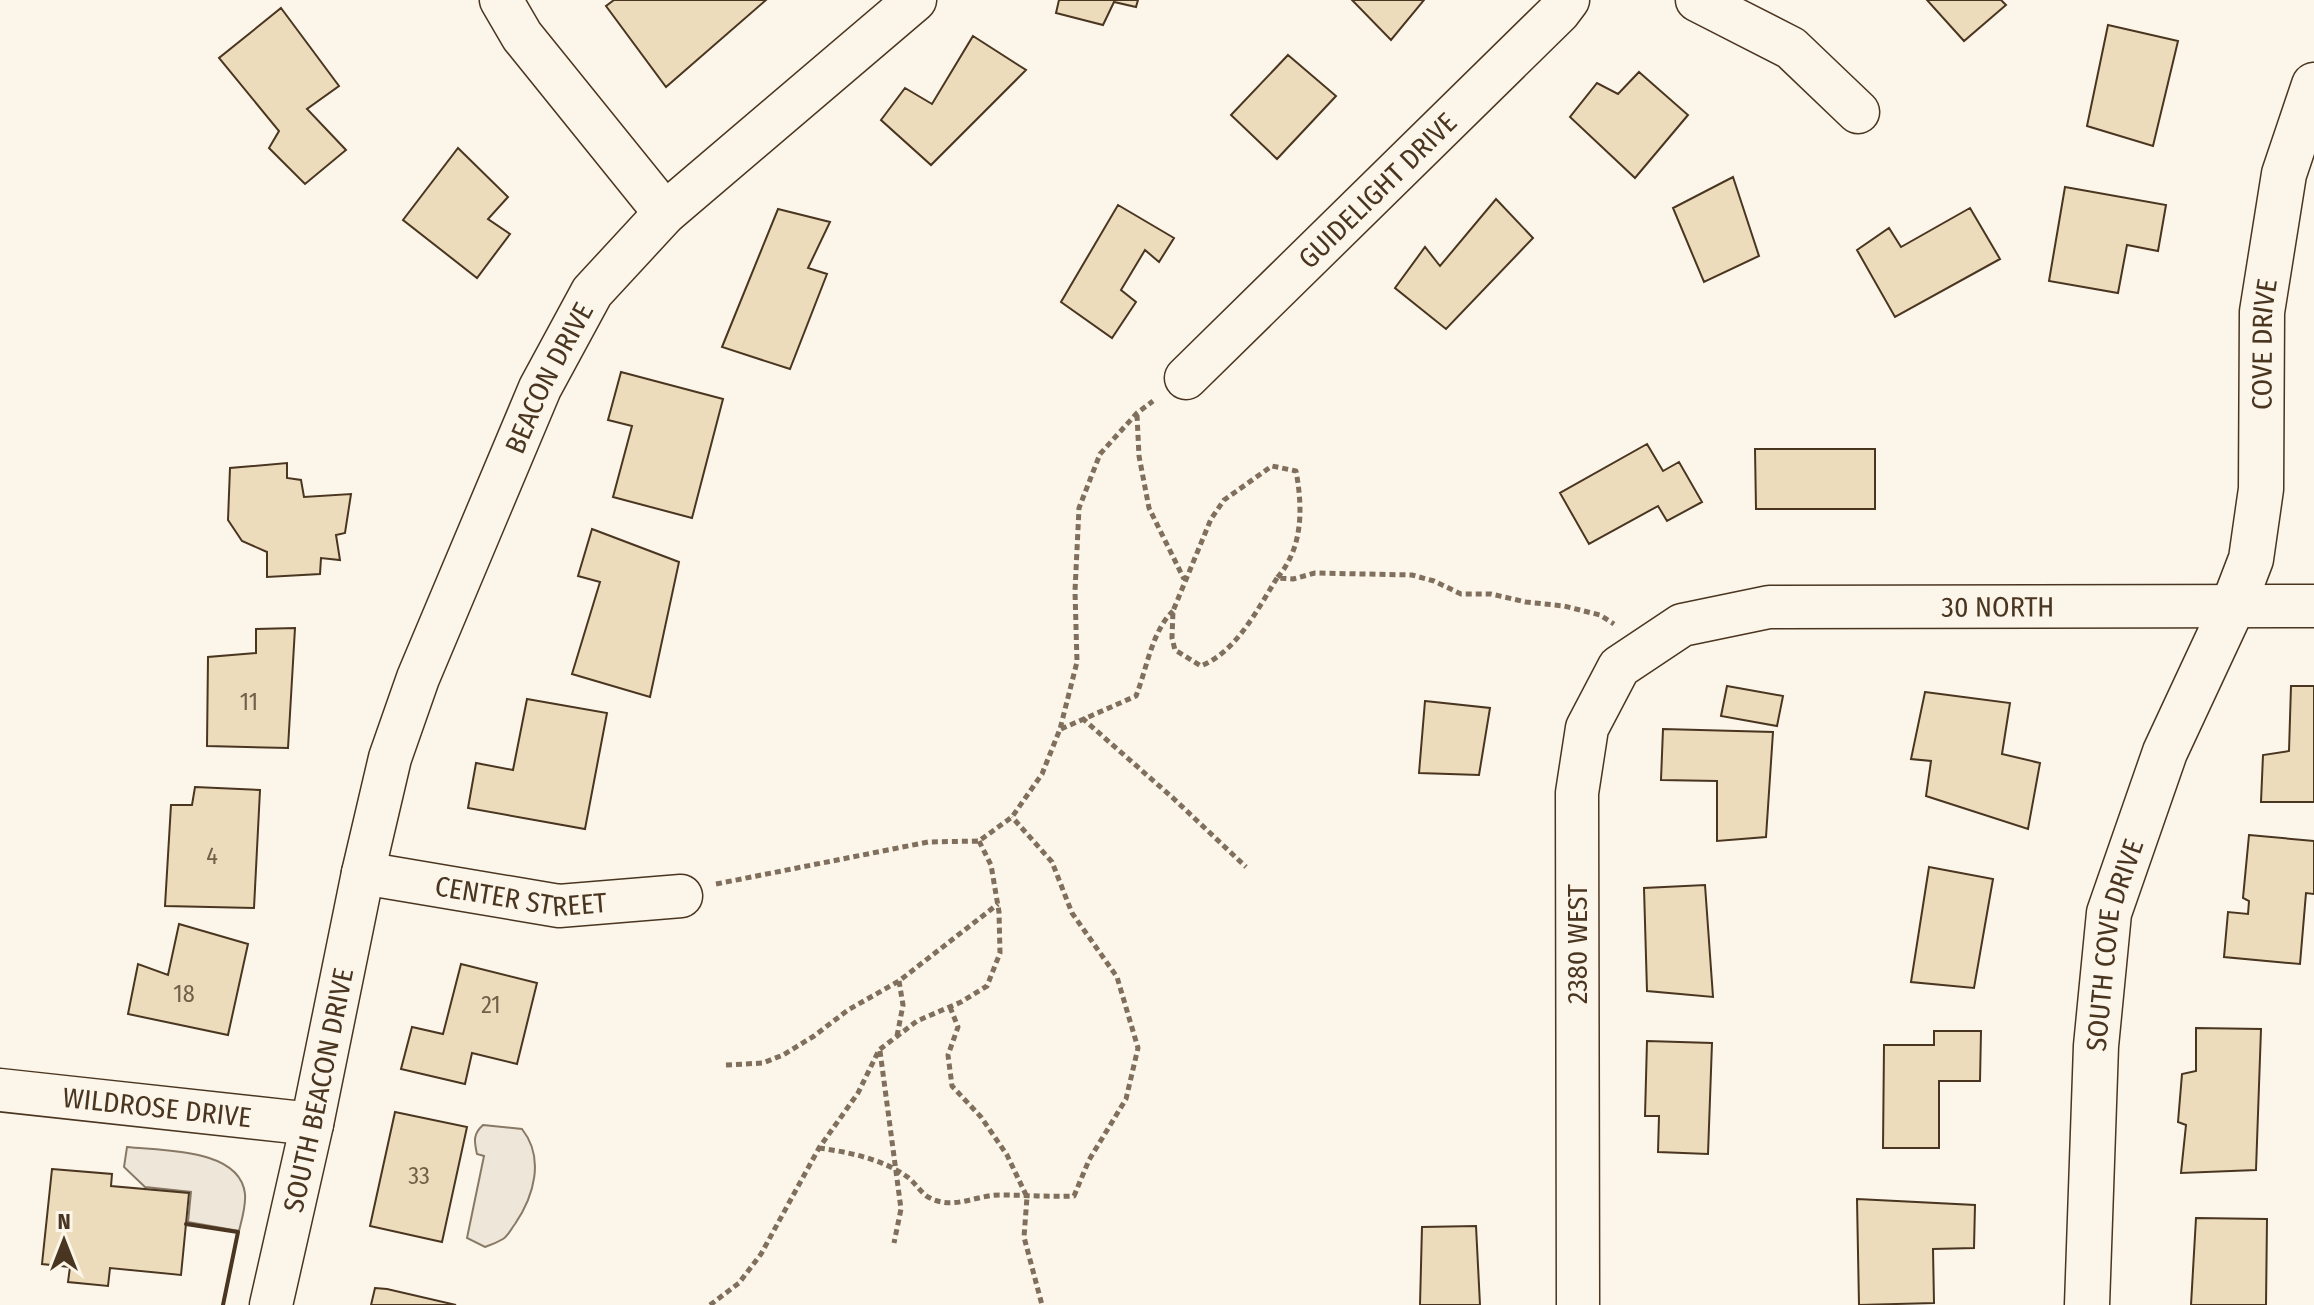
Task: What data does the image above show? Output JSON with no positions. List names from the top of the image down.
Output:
{
  "streets": {
    "main road": ["COVE DRIVE", "SOUTH COVE DRIVE"],
    "street": [
      "GUIDELIGHT DRIVE",
      "BEACON DRIVE",
      "30 NORTH",
      "CENTER STREET",
      "2380 WEST",
      "SOUTH BEACON DRIVE",
      "WILDROSE DRIVE"
    ]
  },
  "crossings": [
    ["COVE DRIVE", "30 NORTH"],
    ["COVE DRIVE", "SOUTH COVE DRIVE"],
    ["BEACON DRIVE", "CENTER STREET"],
    ["BEACON DRIVE", "SOUTH BEACON DRIVE"],
    ["30 NORTH", "2380 WEST"],
    ["30 NORTH", "SOUTH COVE DRIVE"],
    ["CENTER STREET", "SOUTH BEACON DRIVE"],
    ["SOUTH BEACON DRIVE", "WILDROSE DRIVE"]
  ],
  "house_numbers": [
    "11",
    "4",
    "18",
    "21",
    "33"
  ],
  "north": "top"
}
